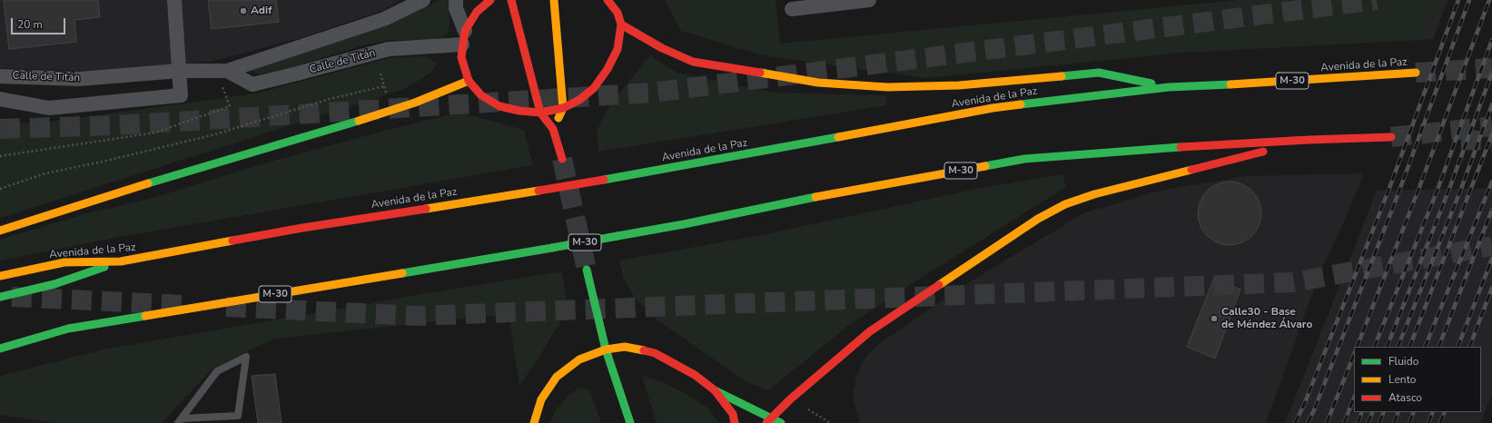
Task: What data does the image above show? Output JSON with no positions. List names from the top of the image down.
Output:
{
  "streets": {
    "main road": ["Avenida de la Paz", "M-30"],
    "street": ["Calle de Titán"]
  },
  "places": ["Adif", "Calle30 - Base de Méndez Álvaro"],
  "legend": ["Fluido", "Lento", "Atasco"],
  "scale_bar": "20 m"
}
